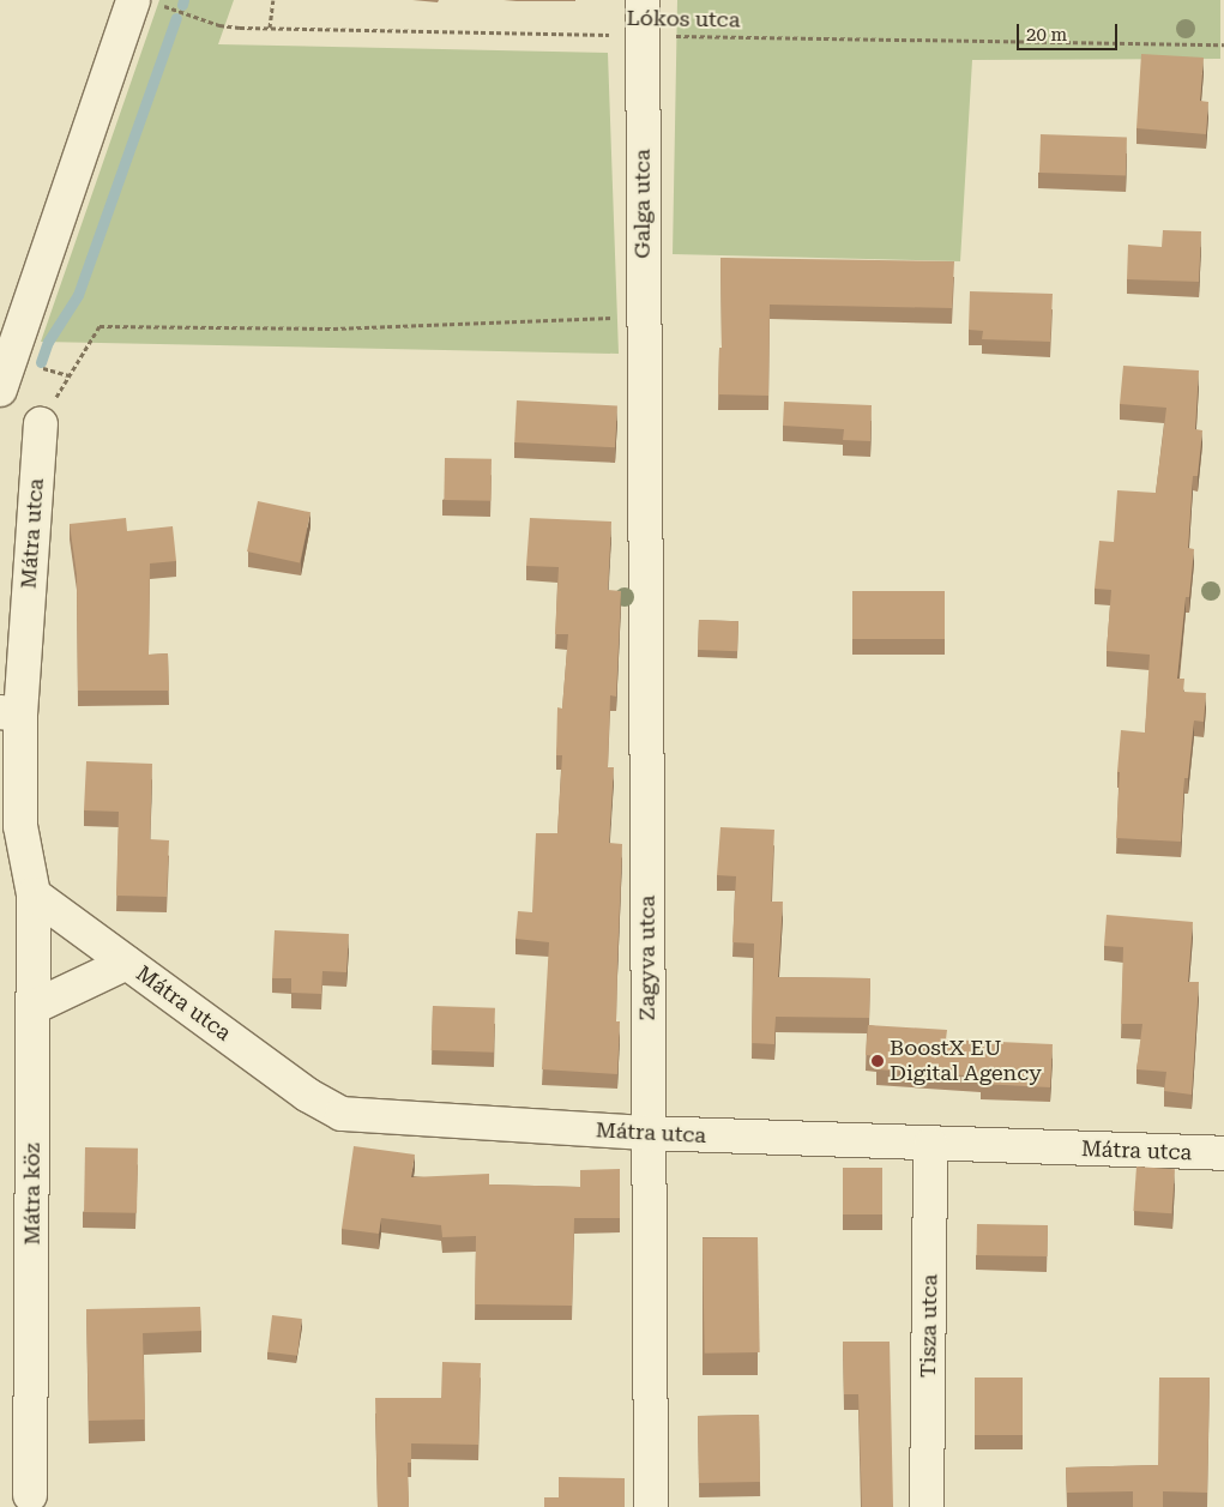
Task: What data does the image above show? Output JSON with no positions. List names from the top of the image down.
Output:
{
  "streets": {
    "street": [
      "Galga utca",
      "Mátra utca",
      "Zagyva utca",
      "Mátra köz",
      "Tisza utca"
    ],
    "path": ["Lókos utca"]
  },
  "crossings": [
    ["Lókos utca", "Galga utca"],
    ["Galga utca", "Zagyva utca"],
    ["Mátra utca", "Zagyva utca"],
    ["Mátra utca", "Mátra köz"],
    ["Mátra utca", "Tisza utca"]
  ],
  "places": ["BoostX EU Digital Agency"],
  "scale_bar": "20 m"
}
